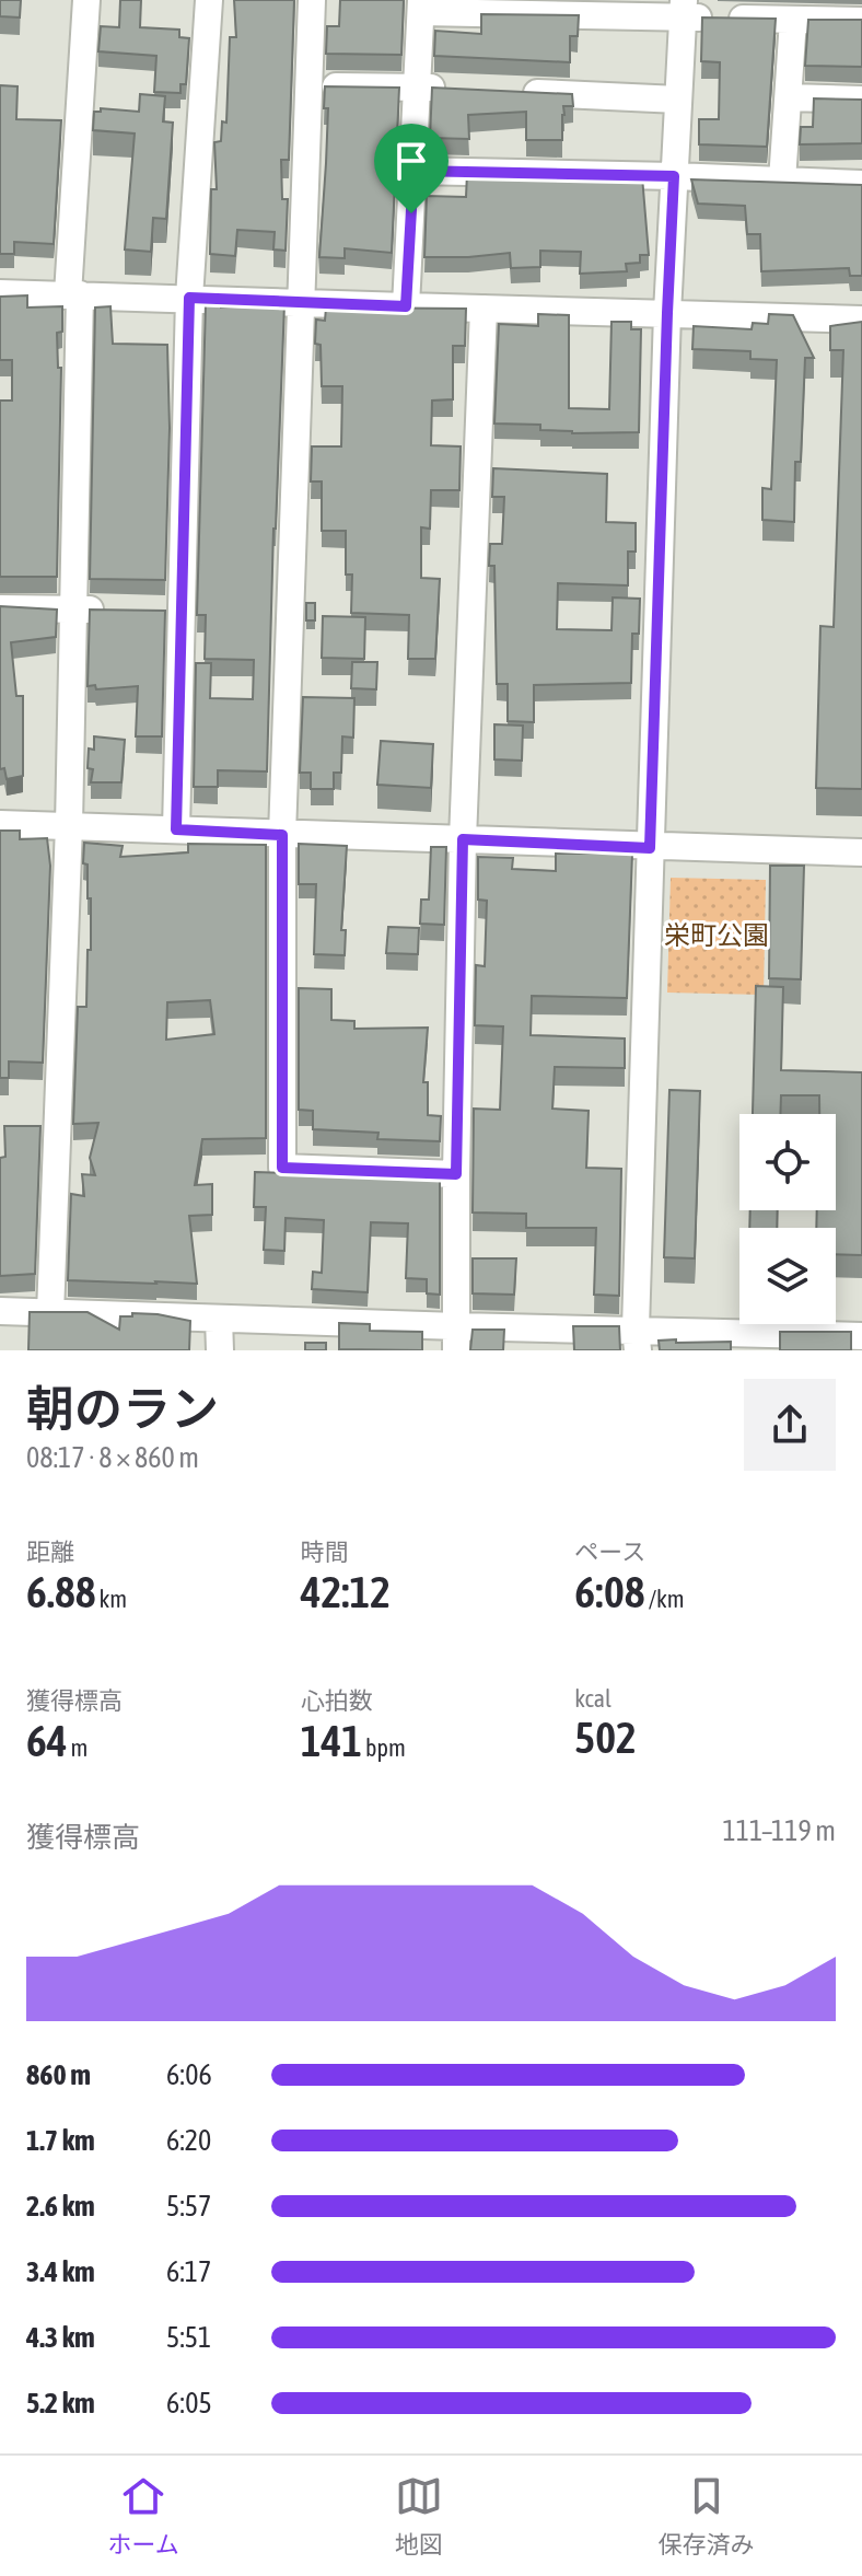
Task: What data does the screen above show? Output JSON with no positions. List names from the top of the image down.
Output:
{
  "parks": ["栄町公園"],
  "page": {
    "heading": ["朝のラン", "08:17 · 8 × 860 m"],
    "stats": [
      ["距離", "6.88 km"],
      ["時間", "42:12"],
      ["ペース", "6:08 /km"],
      ["獲得標高", "64 m"],
      ["心拍数", "141 bpm"],
      ["kcal", "502"]
    ],
    "chart": ["獲得標高", "111–119 m"],
    "list": [
      {
        "name": "860 m",
        "note": "6:06"
      },
      {
        "name": "1.7 km",
        "note": "6:20"
      },
      {
        "name": "2.6 km",
        "note": "5:57"
      },
      {
        "name": "3.4 km",
        "note": "6:17"
      },
      {
        "name": "4.3 km",
        "note": "5:51"
      },
      {
        "name": "5.2 km",
        "note": "6:05"
      }
    ],
    "tabs": ["ホーム", "地図", "保存済み"]
  }
}
